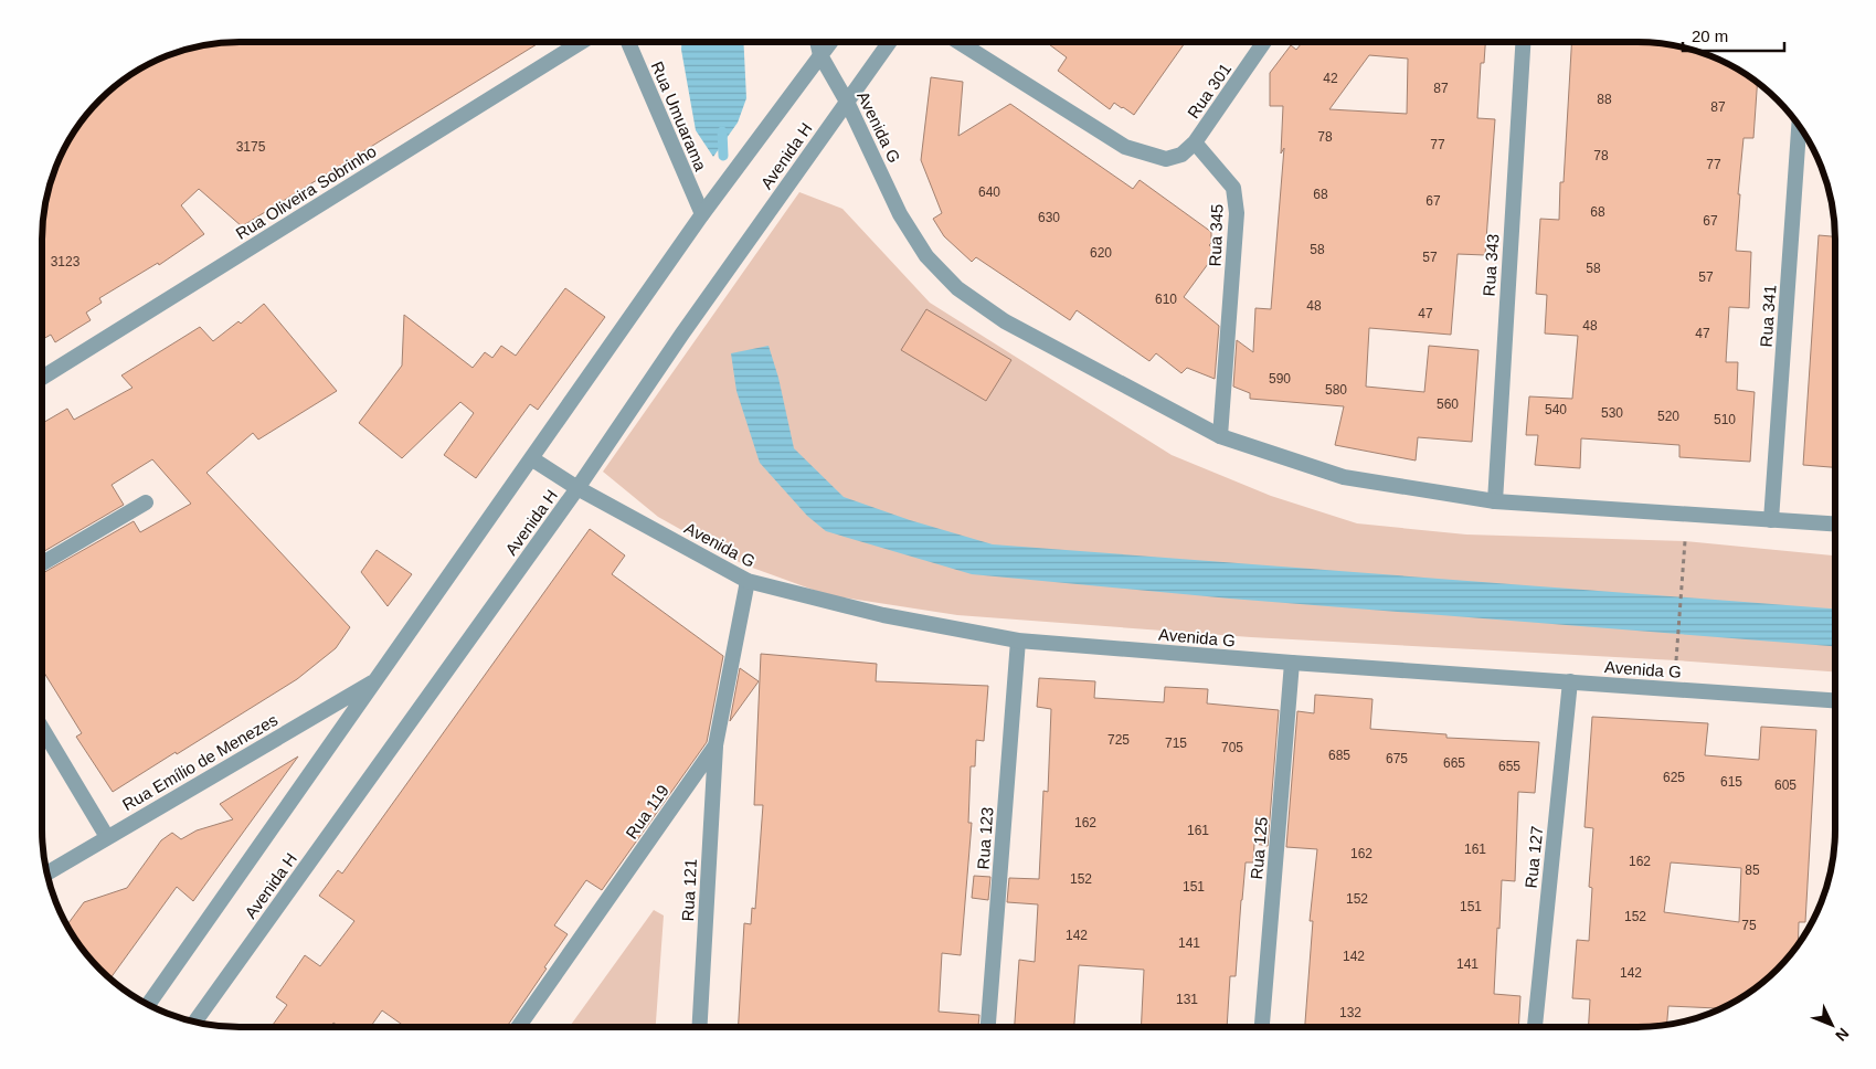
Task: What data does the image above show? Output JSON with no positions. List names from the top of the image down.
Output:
{
  "streets": {
    "street": [
      "Rua 301",
      "Rua Umuarama",
      "Avenida G",
      "Avenida H",
      "Rua Oliveira Sobrinho",
      "Rua 345",
      "Rua 343",
      "Rua 341",
      "Rua Emílio de Menezes",
      "Rua 119",
      "Rua 123",
      "Rua 125",
      "Rua 127",
      "Rua 121"
    ]
  },
  "crossings": [
    ["Rua 301", "Rua 345"],
    ["Rua Umuarama", "Avenida H"],
    ["Avenida G", "Avenida H"],
    ["Avenida G", "Rua 345"],
    ["Avenida G", "Rua 343"],
    ["Avenida G", "Rua 341"],
    ["Avenida G", "Rua 119"],
    ["Avenida G", "Rua 123"],
    ["Avenida G", "Rua 125"],
    ["Avenida G", "Rua 127"],
    ["Avenida H", "Rua Emílio de Menezes"],
    ["Rua 119", "Rua 121"]
  ],
  "house_numbers": [
    "42",
    "87",
    "88",
    "87",
    "78",
    "77",
    "3175",
    "78",
    "77",
    "640",
    "68",
    "67",
    "68",
    "630",
    "67",
    "58",
    "620",
    "57",
    "3123",
    "58",
    "57",
    "610",
    "48",
    "47",
    "48",
    "47",
    "590",
    "580",
    "560",
    "540",
    "530",
    "520",
    "510",
    "725",
    "715",
    "705",
    "685",
    "675",
    "665",
    "655",
    "625",
    "615",
    "605",
    "162",
    "161",
    "161",
    "162",
    "162",
    "85",
    "152",
    "151",
    "152",
    "151",
    "152",
    "75",
    "142",
    "141",
    "142",
    "141",
    "142",
    "131",
    "132"
  ],
  "scale_bar": "20 m",
  "north": "bottom right"
}
